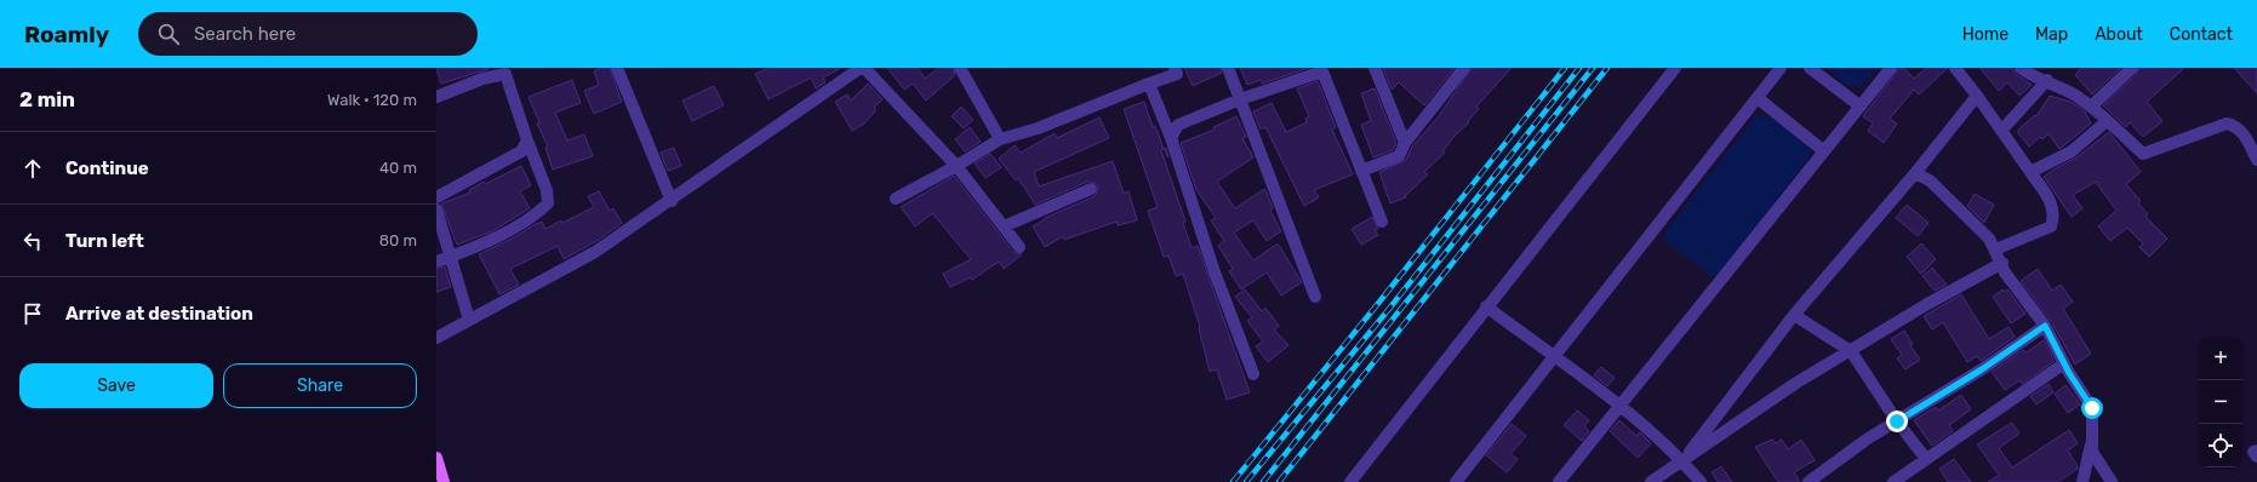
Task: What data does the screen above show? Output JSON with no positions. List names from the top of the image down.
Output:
{
  "page": {
    "header": "Roamly",
    "search": "Search here",
    "nav": [
      "Home",
      "Map",
      "About",
      "Contact"
    ],
    "heading": ["2 min", "Walk · 120 m"],
    "list": [
      ["Continue", "40 m"],
      ["Turn left", "80 m"],
      "Arrive at destination"
    ],
    "map_buttons": ["+", "−"],
    "buttons": ["Save", "Share"]
  }
}
